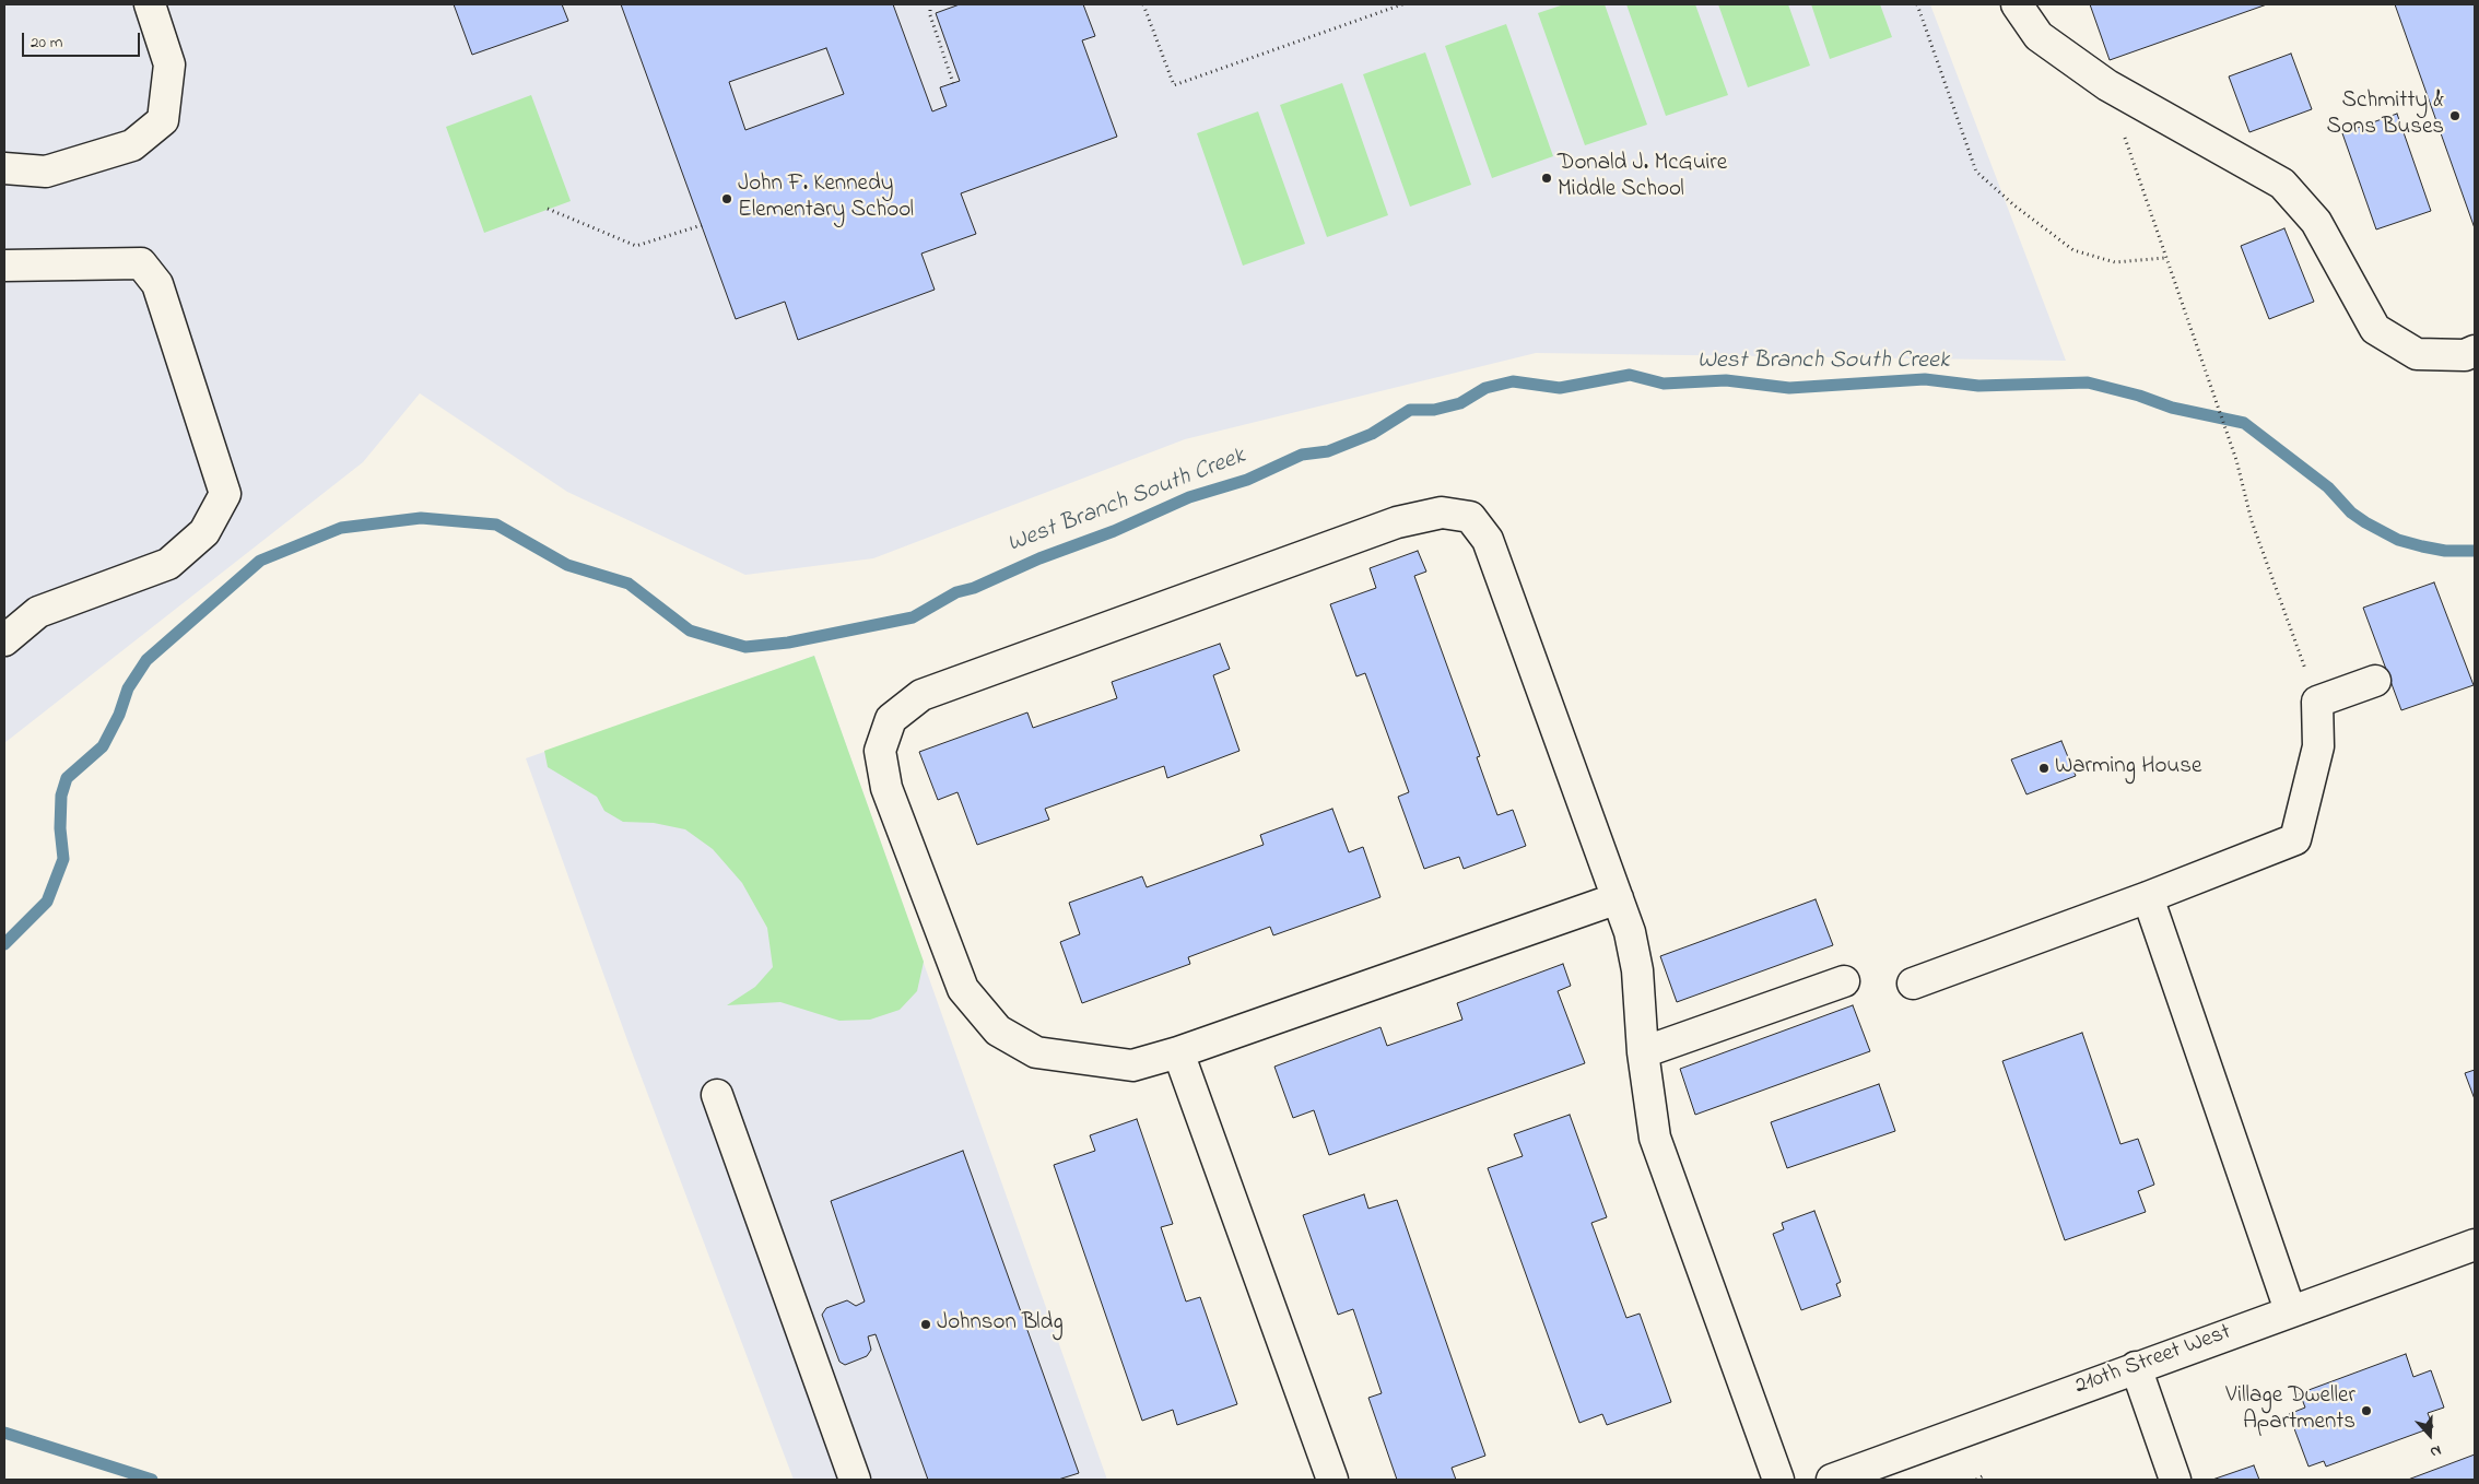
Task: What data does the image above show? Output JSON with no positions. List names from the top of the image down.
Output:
{
  "streets": {
    "street": ["210th Street West"]
  },
  "water": ["West Branch South Creek"],
  "places": [
    "Schmitty & Sons Buses",
    "Donald J. McGuire Middle School",
    "John F. Kennedy Elementary School",
    "Warming House",
    "Johnson Bldg",
    "Village Dweller Apartments"
  ],
  "scale_bar": "20 m",
  "north": "bottom"
}
